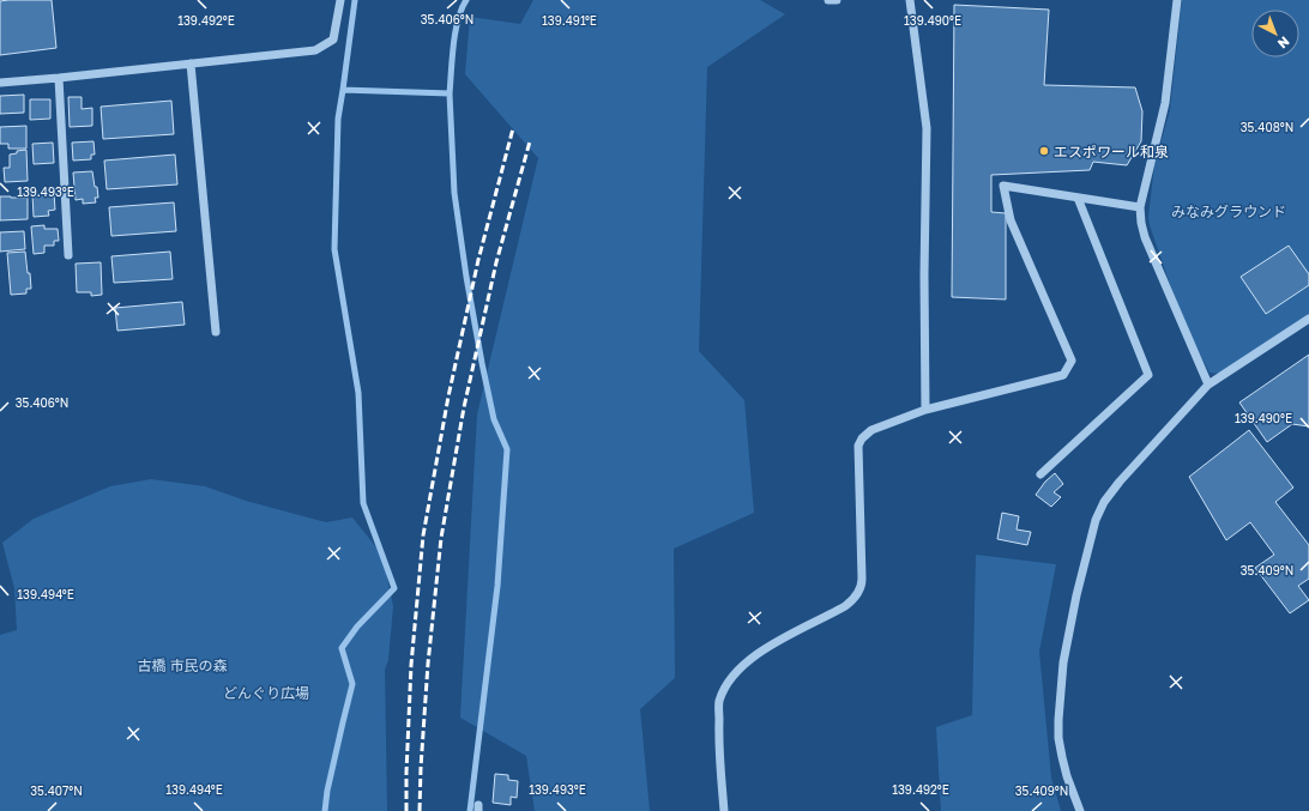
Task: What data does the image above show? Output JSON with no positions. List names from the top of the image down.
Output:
{
  "parks": ["みなみグラウンド", "古橋 市民の森", "どんぐり広場"],
  "places": ["エスポワール和泉"],
  "north": "bottom right",
  "coordinates": [
    "35.406°N",
    "139.492°E",
    "139.491°E",
    "139.490°E",
    "35.408°N",
    "139.493°E",
    "35.409°N",
    "139.494°E",
    "35.407°N"
  ]
}
